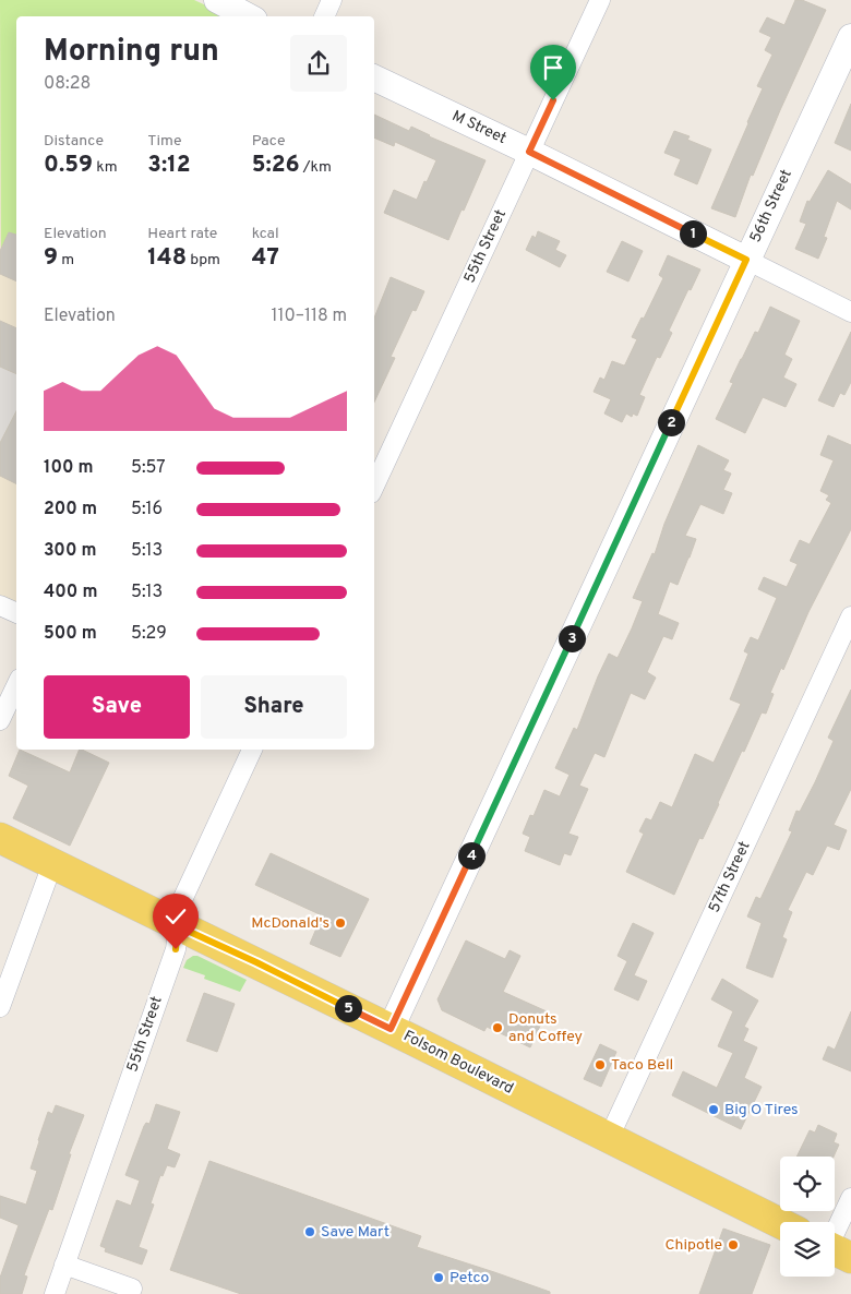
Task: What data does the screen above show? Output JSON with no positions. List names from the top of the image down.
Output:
{
  "streets": {
    "main road": ["Folsom Boulevard"],
    "street": [
      "M Street",
      "56th Street",
      "55th Street",
      "57th Street"
    ]
  },
  "crossings": [
    ["M Street", "56th Street"],
    ["M Street", "55th Street"],
    ["56th Street", "Folsom Boulevard"],
    ["55th Street", "Folsom Boulevard"],
    ["57th Street", "Folsom Boulevard"]
  ],
  "places": [
    "McDonald's",
    "Donuts and Coffey",
    "Taco Bell",
    "Big O Tires",
    "Save Mart",
    "Chipotle",
    "Petco"
  ],
  "page": {
    "heading": ["Morning run", "08:28"],
    "stats": [
      ["Distance", "0.59 km"],
      ["Time", "3:12"],
      ["Pace", "5:26 /km"],
      ["Elevation", "9 m"],
      ["Heart rate", "148 bpm"],
      ["kcal", "47"]
    ],
    "pins": [
      "1",
      "2",
      "3",
      "4",
      "5"
    ],
    "chart": ["Elevation", "110–118 m"],
    "list": [
      {
        "name": "100 m",
        "note": "5:57"
      },
      {
        "name": "200 m",
        "note": "5:16"
      },
      {
        "name": "300 m",
        "note": "5:13"
      },
      {
        "name": "400 m",
        "note": "5:13"
      },
      {
        "name": "500 m",
        "note": "5:29"
      }
    ],
    "buttons": ["Save", "Share"]
  }
}
